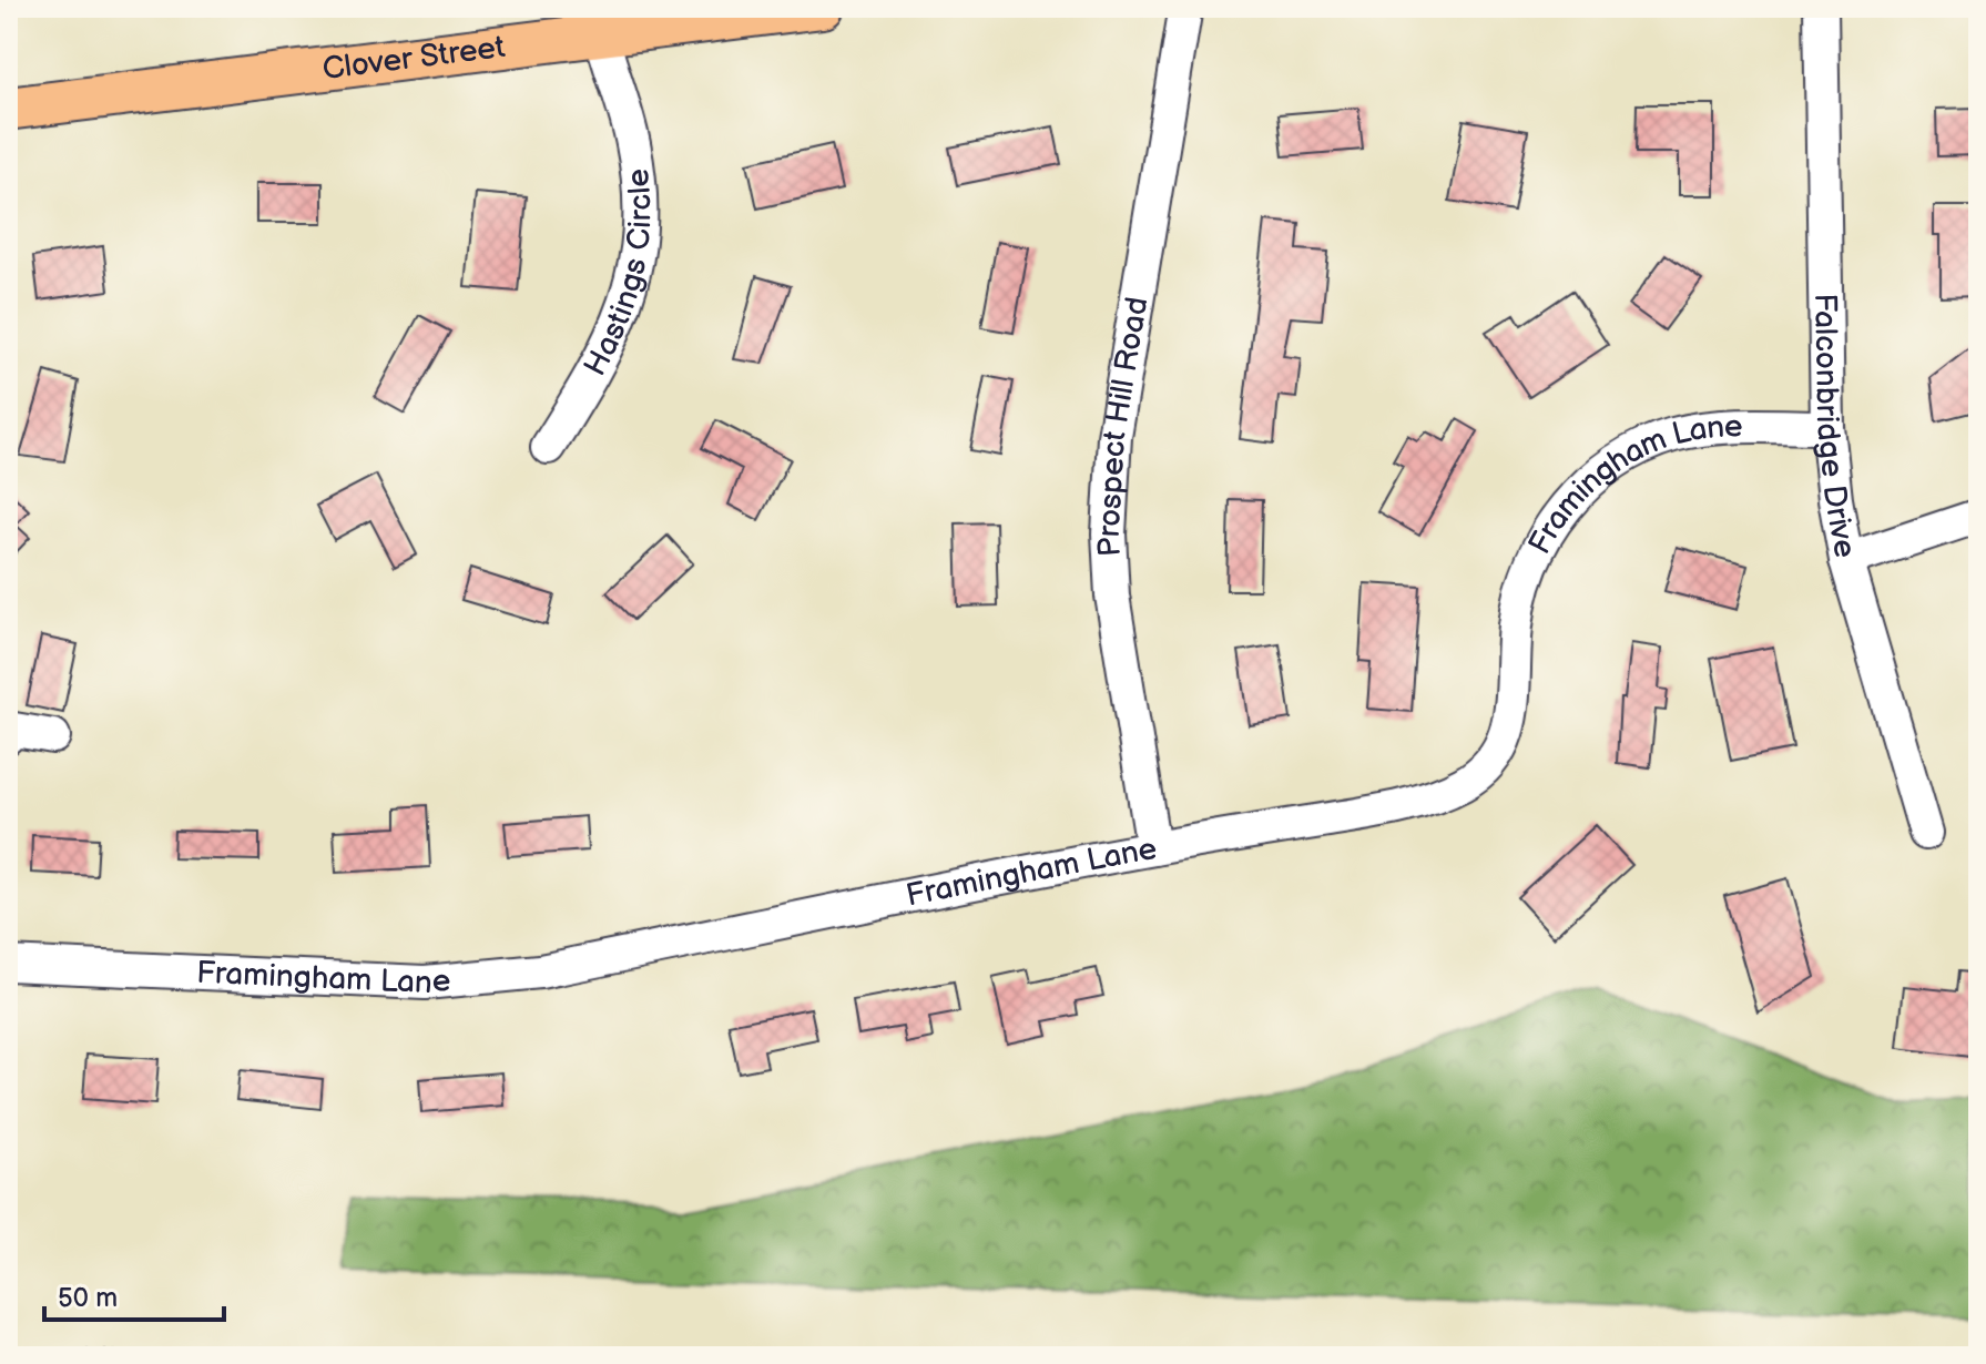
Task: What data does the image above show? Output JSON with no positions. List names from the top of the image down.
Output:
{
  "streets": {
    "main road": ["Clover Street"],
    "street": [
      "Hastings Circle",
      "Falconbridge Drive",
      "Prospect Hill Road",
      "Framingham Lane"
    ]
  },
  "crossings": [
    ["Clover Street", "Hastings Circle"],
    ["Falconbridge Drive", "Framingham Lane"],
    ["Prospect Hill Road", "Framingham Lane"]
  ],
  "scale_bar": "50 m"
}
